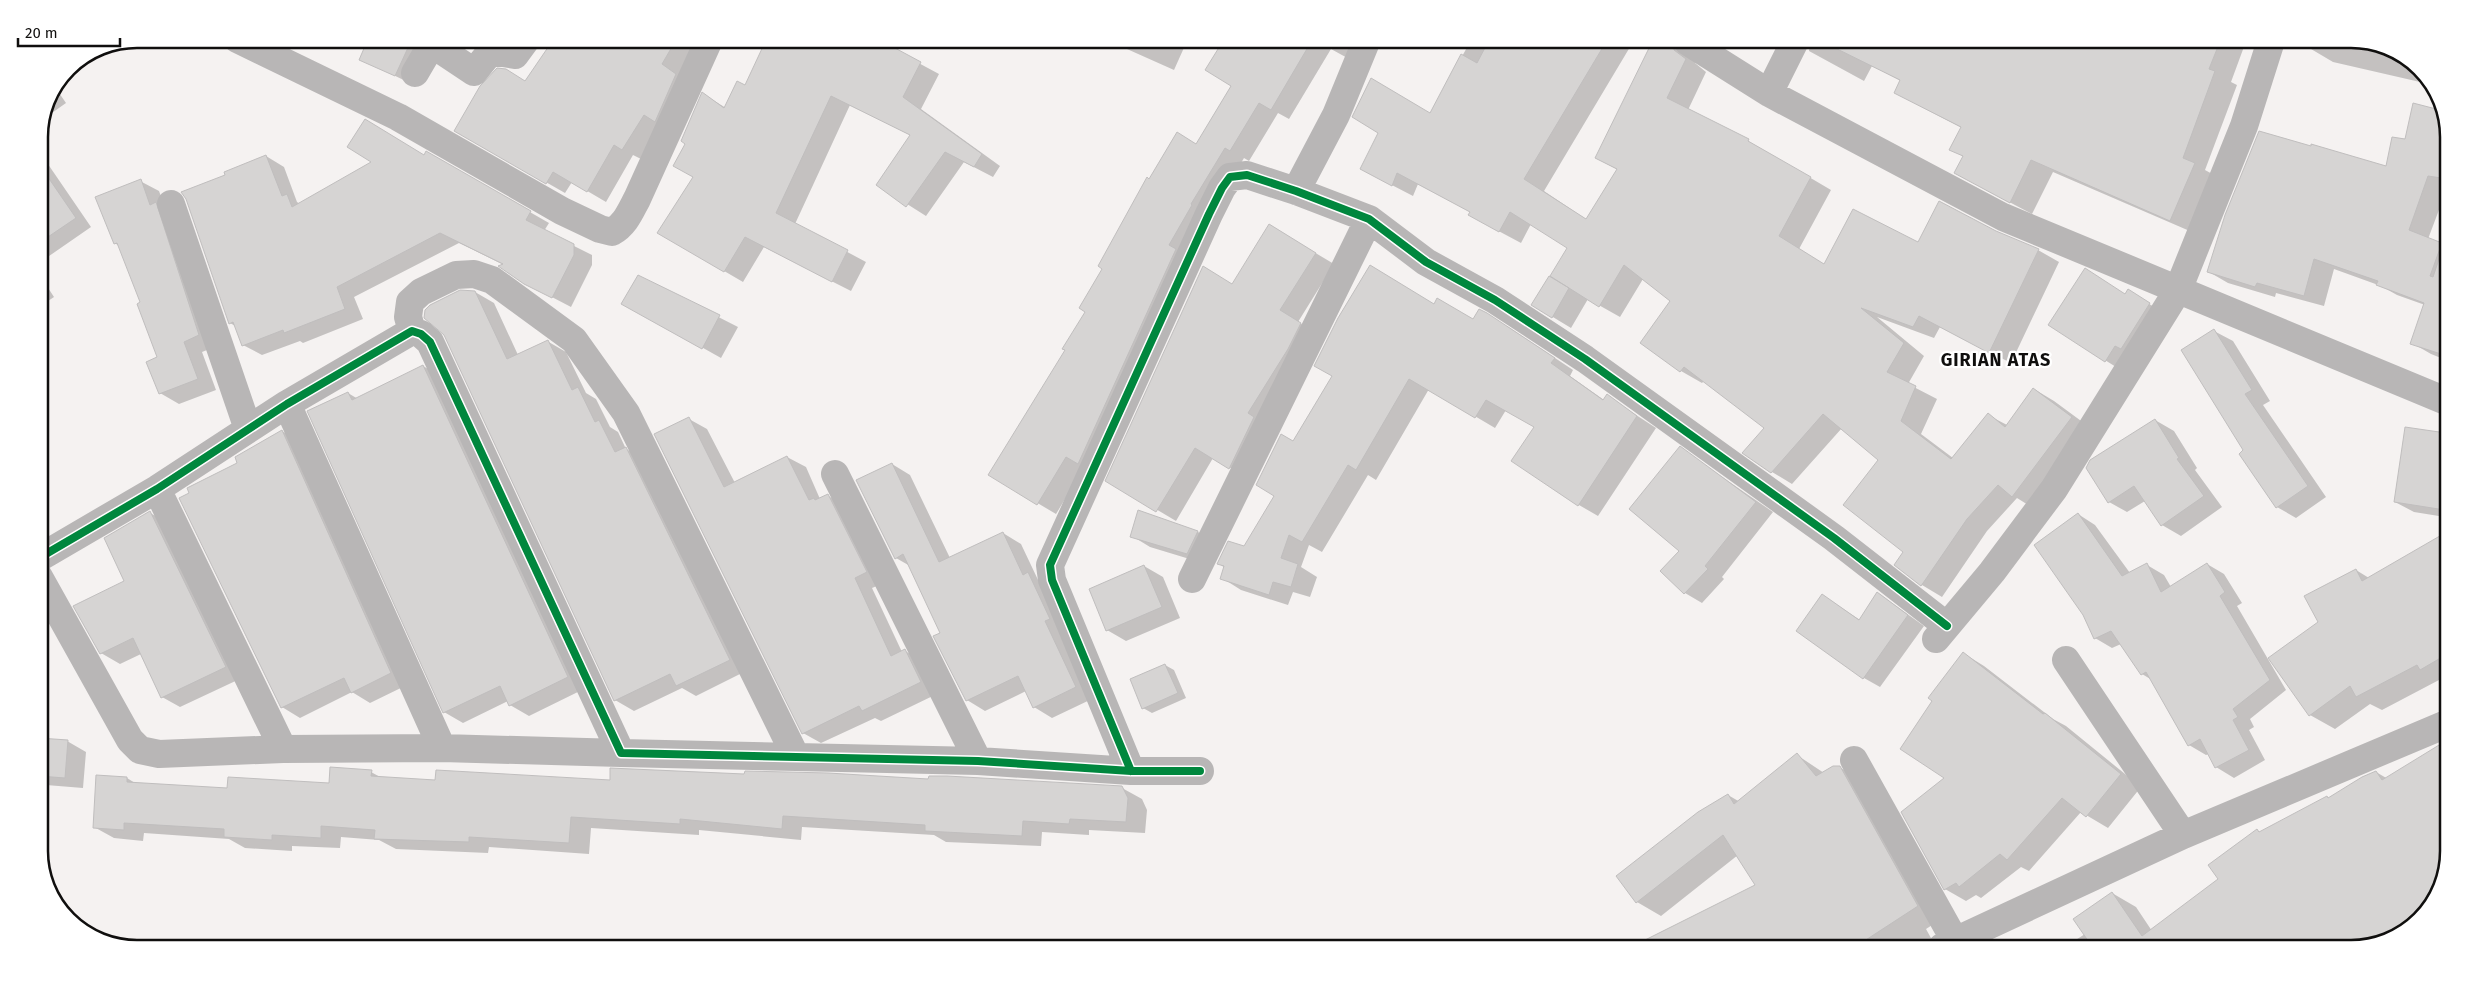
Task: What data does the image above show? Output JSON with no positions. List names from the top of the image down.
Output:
{
  "districts": ["GIRIAN ATAS"],
  "scale_bar": "20 m"
}
